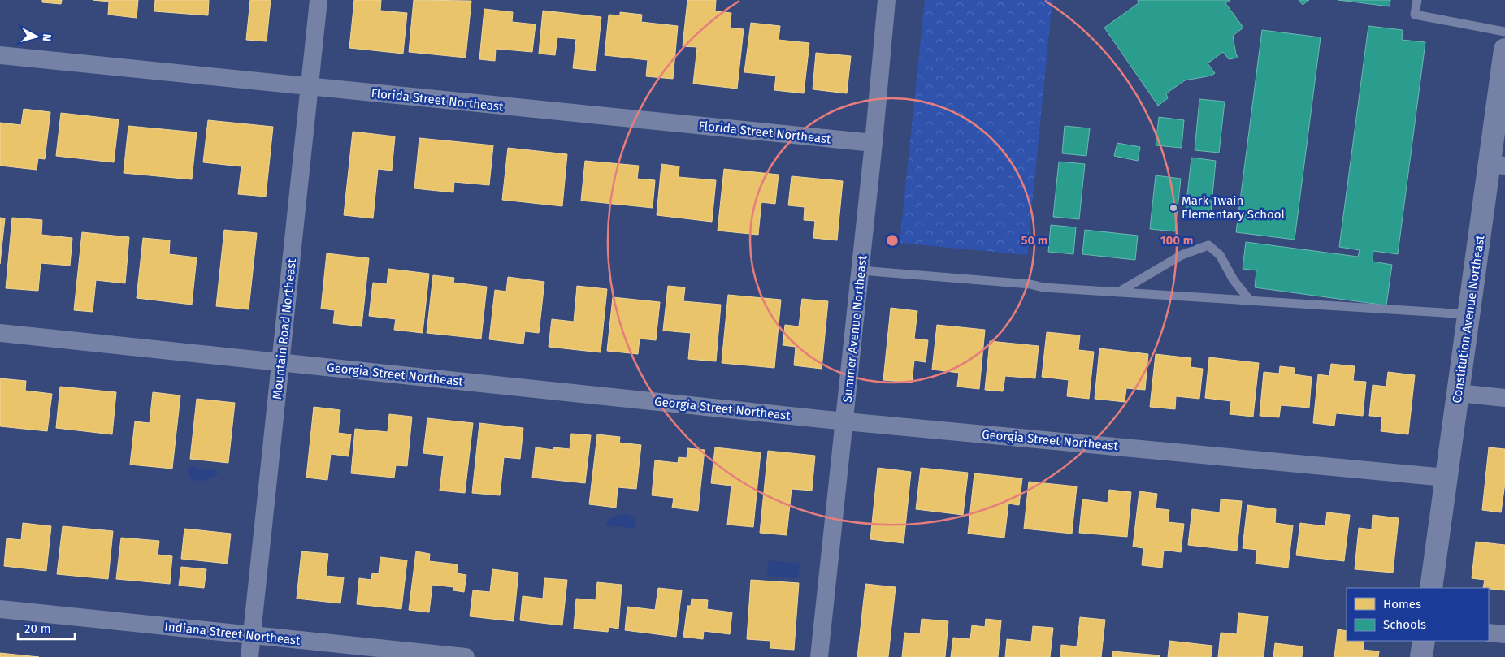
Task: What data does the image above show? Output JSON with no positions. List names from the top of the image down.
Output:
{
  "streets": {
    "street": [
      "Florida Street Northeast",
      "Constitution Avenue Northeast",
      "Mountain Road Northeast",
      "Summer Avenue Northeast",
      "Georgia Street Northeast",
      "Indiana Street Northeast"
    ]
  },
  "crossings": [
    ["Florida Street Northeast", "Mountain Road Northeast"],
    ["Florida Street Northeast", "Summer Avenue Northeast"],
    ["Constitution Avenue Northeast", "Georgia Street Northeast"],
    ["Mountain Road Northeast", "Georgia Street Northeast"],
    ["Mountain Road Northeast", "Indiana Street Northeast"],
    ["Summer Avenue Northeast", "Georgia Street Northeast"]
  ],
  "places": ["Mark Twain Elementary School"],
  "legend": ["Homes", "Schools"],
  "scale_bar": "20 m",
  "north": "right",
  "rings": ["50 m", "100 m"]
}
